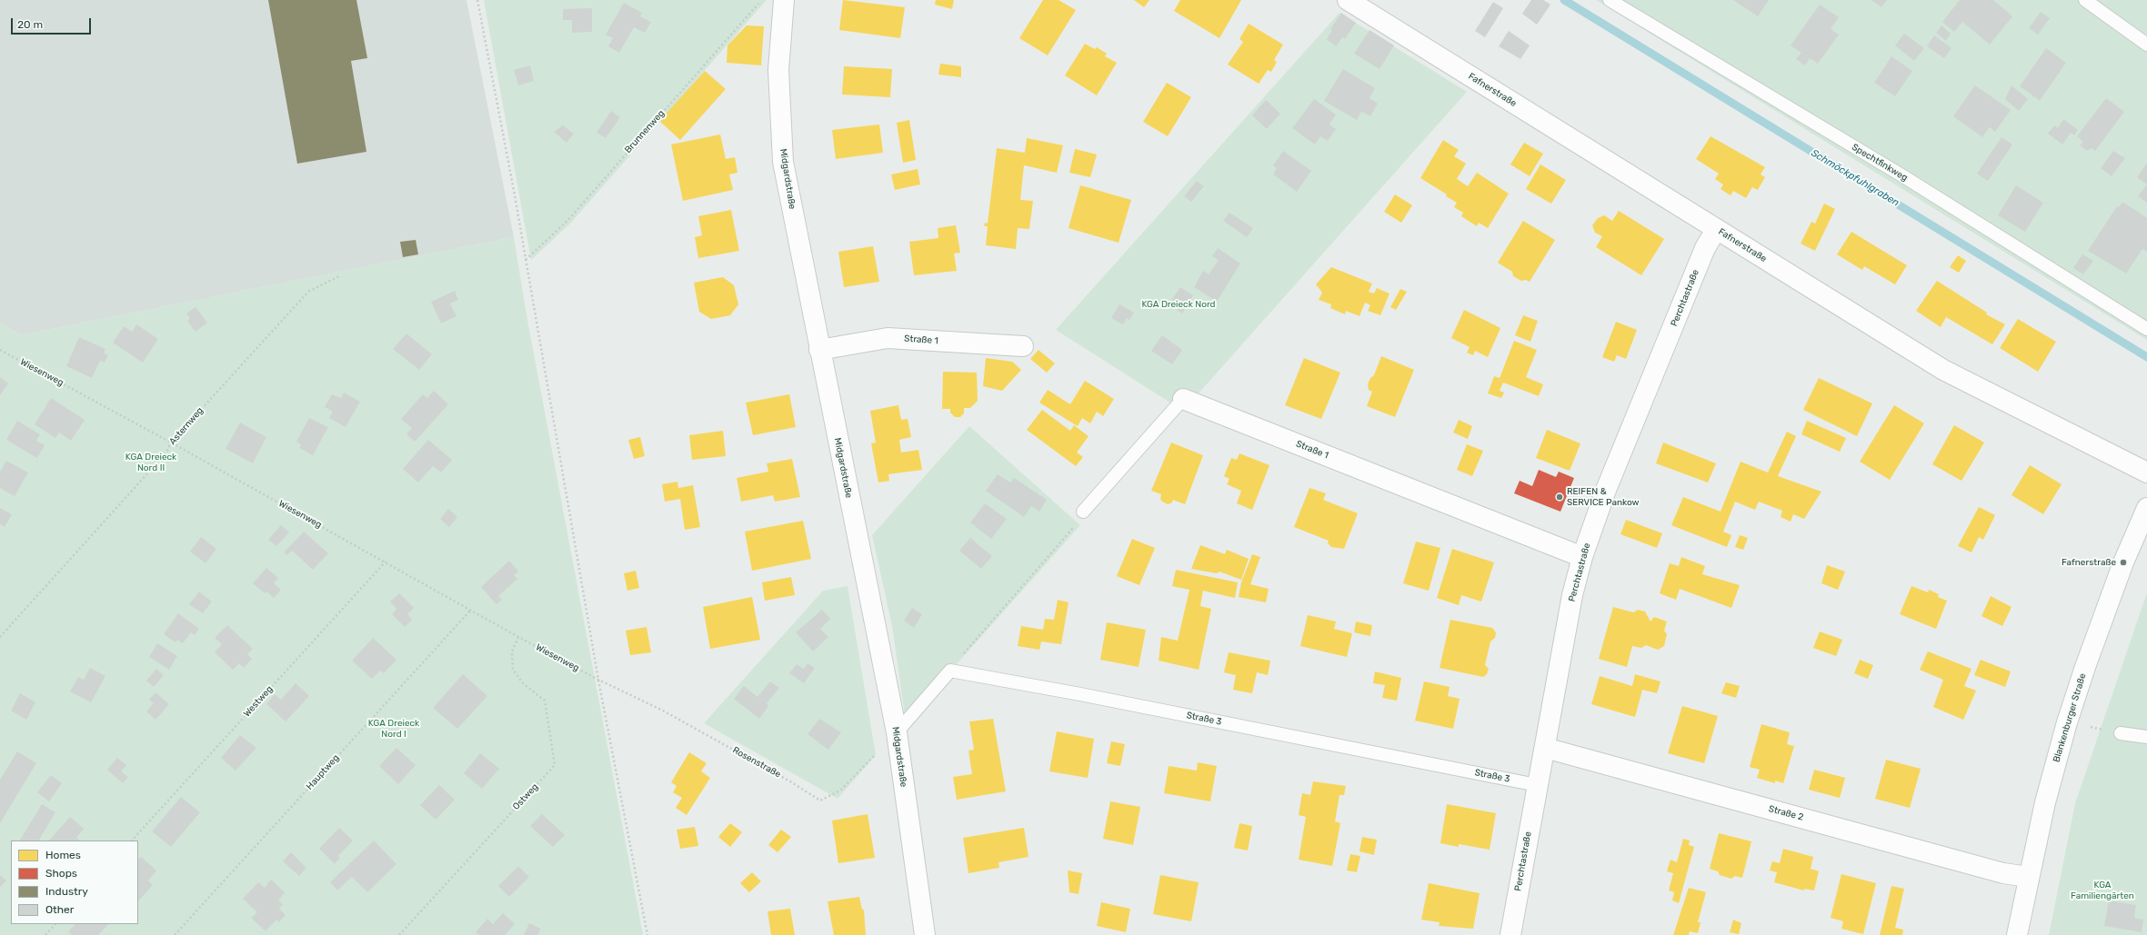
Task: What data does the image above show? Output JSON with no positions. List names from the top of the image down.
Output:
{
  "streets": {
    "street": [
      "Fafnerstraße",
      "Midgardstraße",
      "Perchtastraße",
      "Straße 1",
      "Blankenburger Straße",
      "Straße 2"
    ],
    "lane": ["Spechtfinkweg", "Straße 3"],
    "path": [
      "Brunnenweg",
      "Wiesenweg",
      "Asternweg",
      "Westweg",
      "Rosenstraße",
      "Hauptweg",
      "Ostweg"
    ]
  },
  "crossings": [
    ["Fafnerstraße", "Perchtastraße"],
    ["Midgardstraße", "Straße 1"],
    ["Midgardstraße", "Rosenstraße"],
    ["Perchtastraße", "Straße 1"],
    ["Perchtastraße", "Straße 3"],
    ["Perchtastraße", "Straße 2"],
    ["Wiesenweg", "Asternweg"],
    ["Wiesenweg", "Westweg"],
    ["Wiesenweg", "Rosenstraße"],
    ["Wiesenweg", "Hauptweg"],
    ["Wiesenweg", "Ostweg"],
    ["Blankenburger Straße", "Straße 2"]
  ],
  "water": ["Schmöckpfuhlgraben"],
  "parks": [
    "KGA Dreieck Nord",
    "KGA Dreieck Nord II",
    "KGA Dreieck Nord I",
    "KGA Familiengärten"
  ],
  "places": ["REIFEN & SERVICE Pankow", "Fafnerstraße"],
  "legend": [
    "Homes",
    "Shops",
    "Industry",
    "Other"
  ],
  "scale_bar": "20 m"
}
